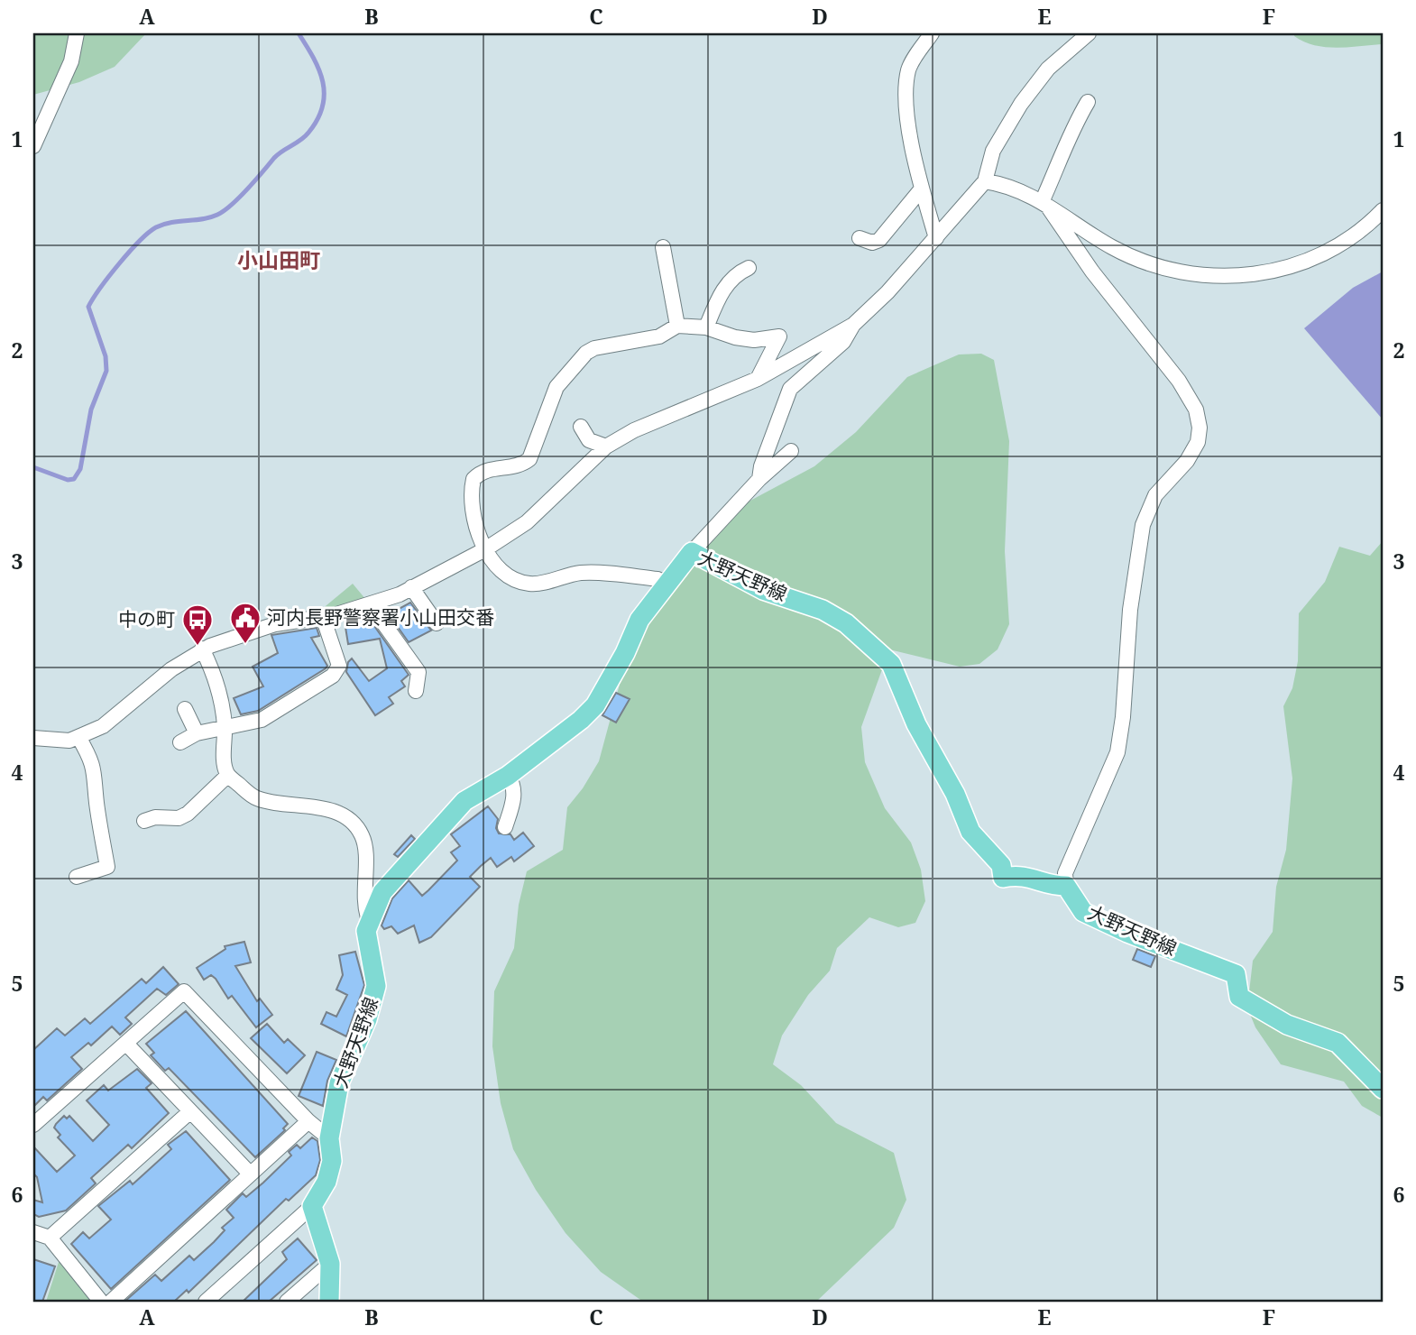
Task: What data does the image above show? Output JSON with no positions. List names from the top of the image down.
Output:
{
  "streets": {
    "main road": ["大野天野線"]
  },
  "districts": ["小山田町"],
  "places": {
    "public building": ["河内長野警察署小山田交番"],
    "bus stop": ["中の町"]
  },
  "grid": {
    "columns": [
      "A",
      "B",
      "C",
      "D",
      "E",
      "F"
    ],
    "rows": [
      "1",
      "2",
      "3",
      "4",
      "5",
      "6"
    ]
  }
}
